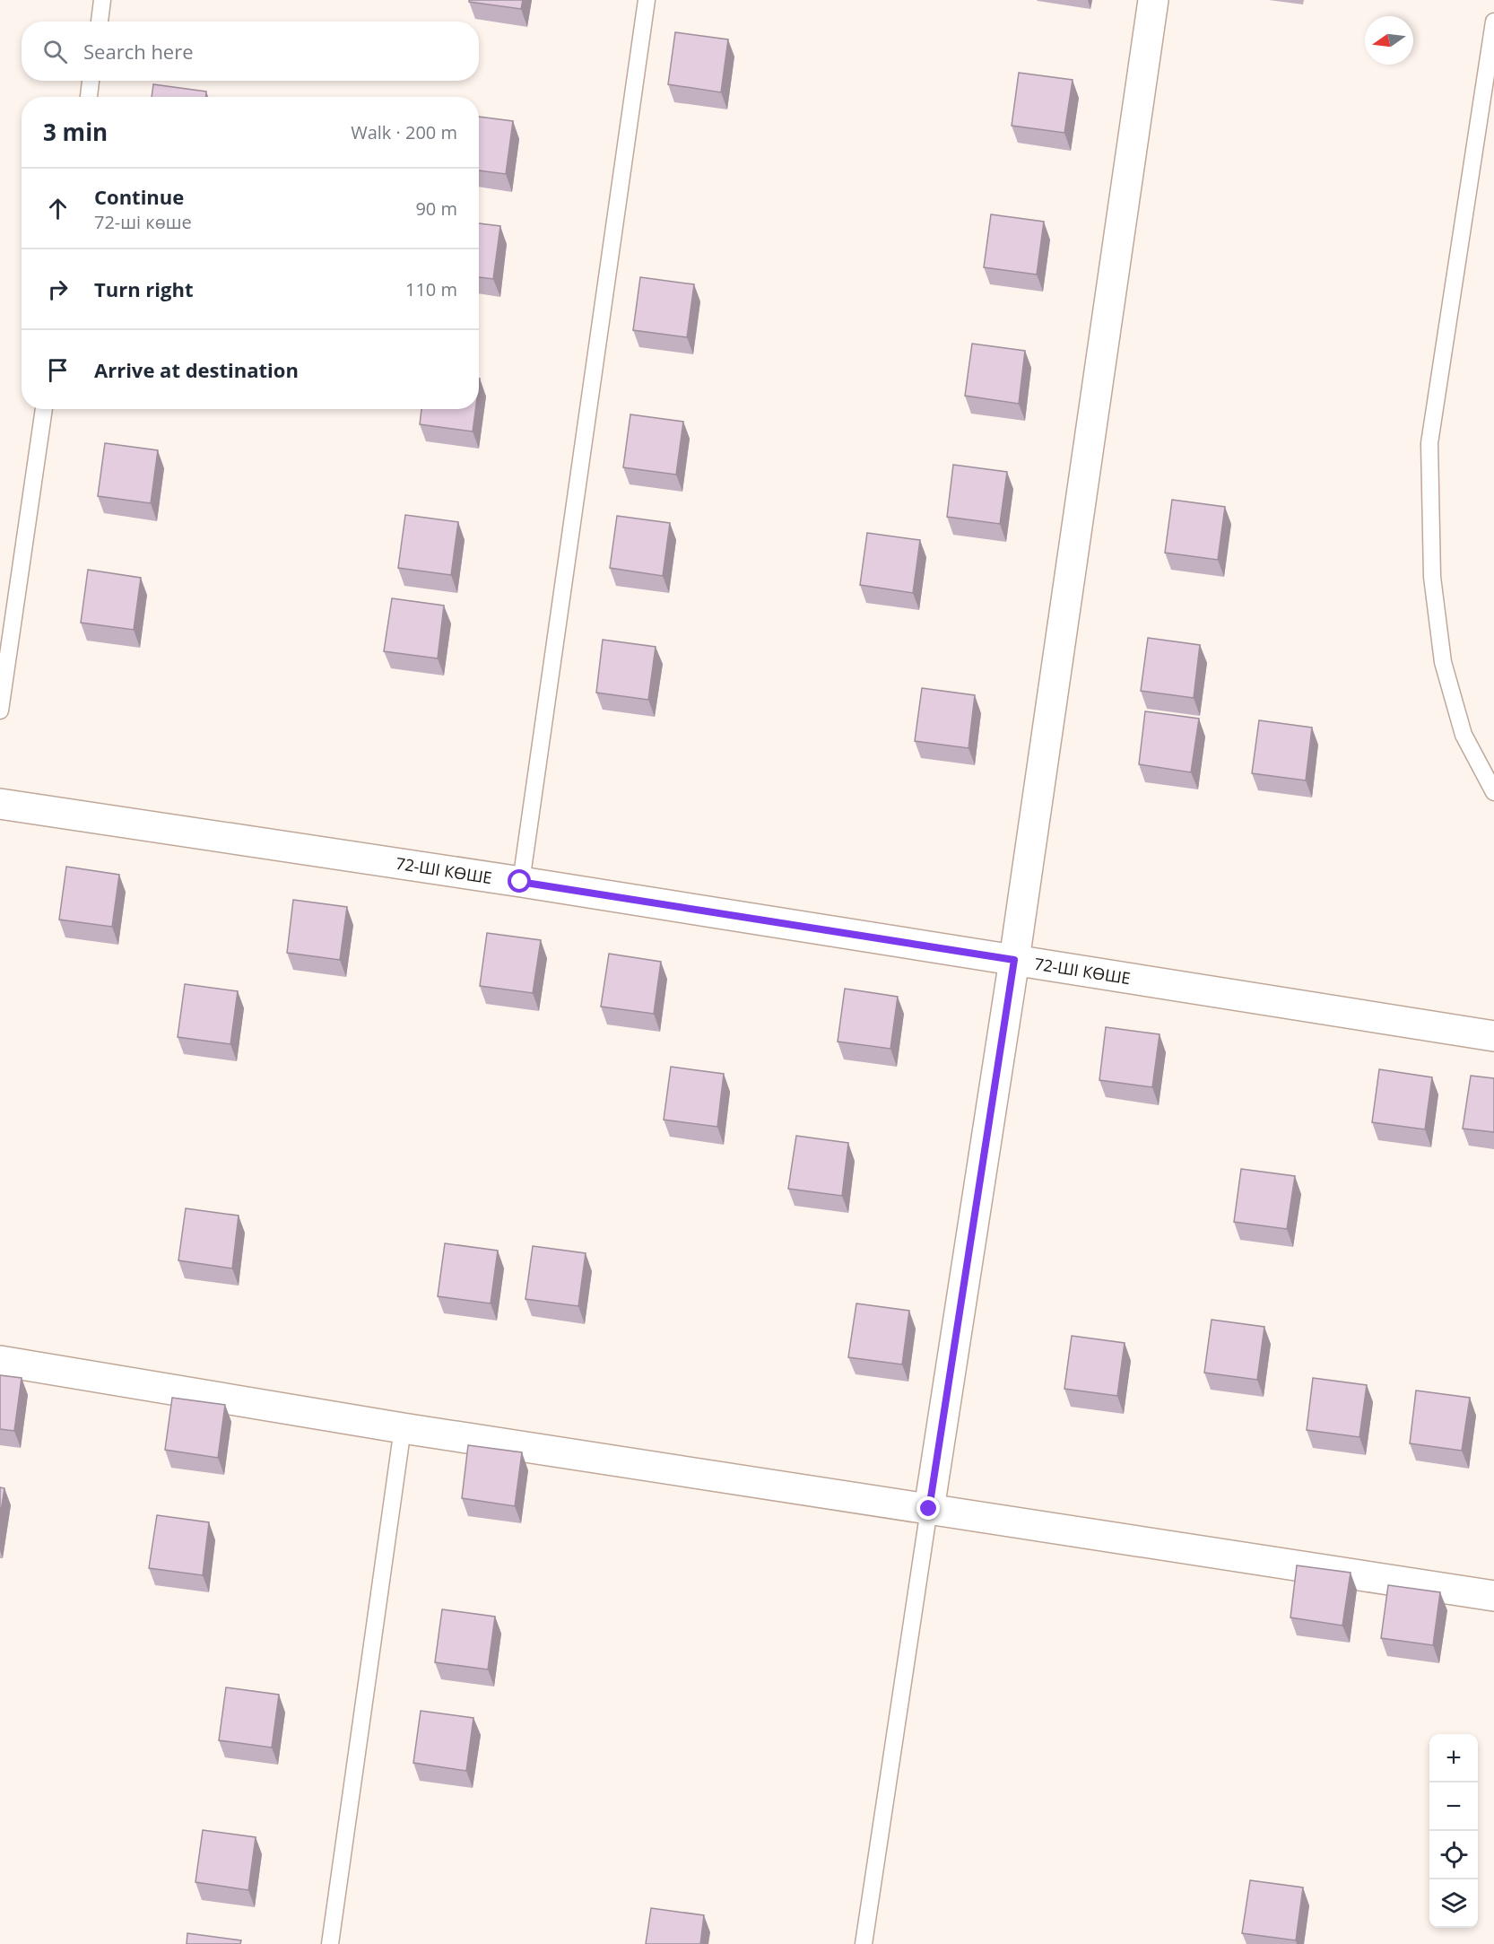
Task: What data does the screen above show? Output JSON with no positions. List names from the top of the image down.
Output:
{
  "streets": {
    "street": ["72-ШІ КӨШЕ"]
  },
  "north": "left",
  "page": {
    "search": "Search here",
    "heading": ["3 min", "Walk · 200 m"],
    "list": [
      ["Continue", "72-ші көше", "90 m"],
      ["Turn right", "110 m"],
      "Arrive at destination"
    ],
    "map_buttons": ["+", "−"]
  }
}
